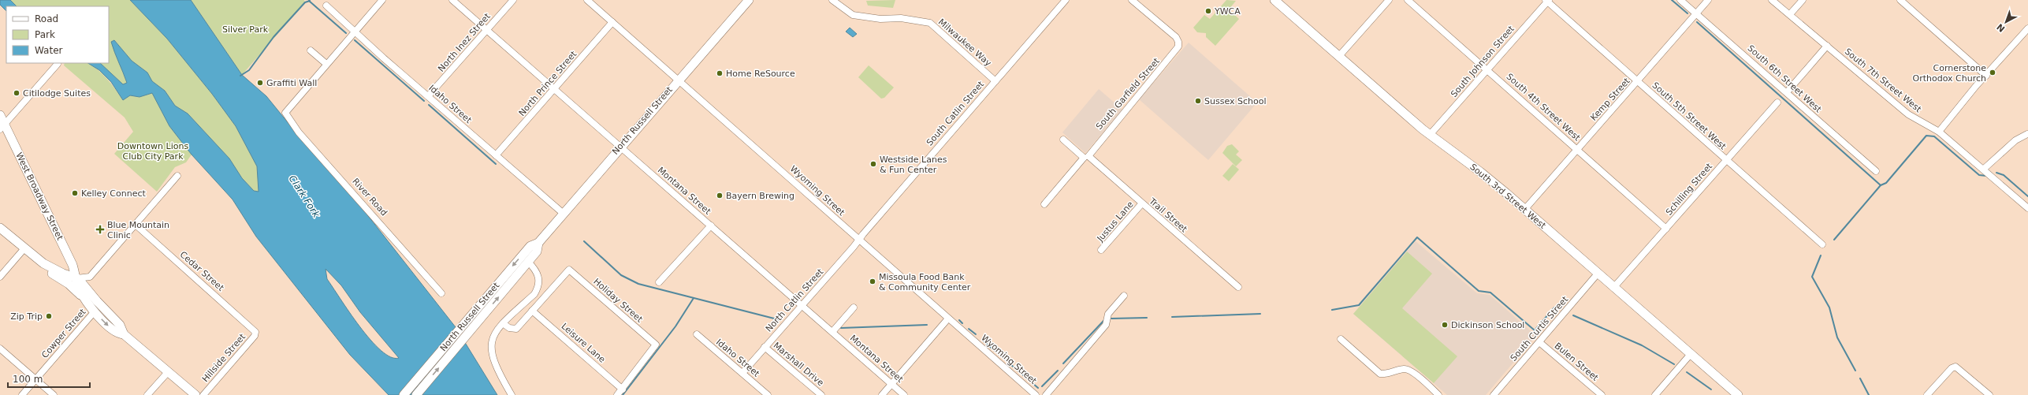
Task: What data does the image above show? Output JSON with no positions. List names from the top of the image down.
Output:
{
  "streets": {
    "main road": ["North Russell Street", "West Broadway Street", "South 3rd Street West"],
    "street": [
      "North Inez Street",
      "Milwaukee Way",
      "South Johnson Street",
      "South 6th Street West",
      "South 7th Street West",
      "North Prince Street",
      "South Garfield Street",
      "Kemp Street",
      "Idaho Street",
      "South 4th Street West",
      "South Catlin Street",
      "South 5th Street West",
      "Schilling Street",
      "Montana Street",
      "Wyoming Street",
      "River Road",
      "Trail Street",
      "Justus Lane",
      "Cedar Street",
      "Holiday Street",
      "North Catlin Street",
      "South Curtis Street",
      "Cowper Street",
      "Leisure Lane",
      "Hillside Street",
      "Bulen Street",
      "Marshall Drive"
    ]
  },
  "crossings": [
    ["North Inez Street", "Idaho Street"],
    ["North Inez Street", "Montana Street"],
    ["Milwaukee Way", "South Catlin Street"],
    ["South Johnson Street", "South 4th Street West"],
    ["South Johnson Street", "South 5th Street West"],
    ["South Johnson Street", "South 3rd Street West"],
    ["South 6th Street West", "Kemp Street"],
    ["North Prince Street", "Idaho Street"],
    ["North Prince Street", "Montana Street"],
    ["North Prince Street", "Wyoming Street"],
    ["South Garfield Street", "Trail Street"],
    ["Kemp Street", "South 4th Street West"],
    ["Kemp Street", "South 5th Street West"],
    ["Kemp Street", "South 3rd Street West"],
    ["Idaho Street", "North Russell Street"],
    ["Idaho Street", "North Catlin Street"],
    ["South 4th Street West", "Schilling Street"],
    ["South Catlin Street", "Wyoming Street"],
    ["South Catlin Street", "North Catlin Street"],
    ["South 5th Street West", "Schilling Street"],
    ["North Russell Street", "Montana Street"],
    ["North Russell Street", "Wyoming Street"],
    ["Schilling Street", "South 3rd Street West"],
    ["Montana Street", "North Catlin Street"],
    ["Wyoming Street", "North Catlin Street"],
    ["West Broadway Street", "Cowper Street"],
    ["South 3rd Street West", "South Curtis Street"],
    ["Trail Street", "Justus Lane"],
    ["Cedar Street", "Hillside Street"],
    ["Holiday Street", "Leisure Lane"],
    ["North Catlin Street", "Marshall Drive"],
    ["South Curtis Street", "Bulen Street"]
  ],
  "water": ["Clark Fork"],
  "parks": ["Silver Park", "Downtown Lions Club City Park"],
  "places": {
    "other": [
      "YWCA",
      "Cornerstone Orthodox Church",
      "Home ReSource",
      "Graffiti Wall",
      "Citilodge Suites",
      "Sussex School",
      "Westside Lanes & Fun Center",
      "Kelley Connect",
      "Bayern Brewing",
      "Missoula Food Bank & Community Center",
      "Zip Trip",
      "Dickinson School"
    ],
    "health": ["Blue Mountain Clinic"]
  },
  "legend": ["Road", "Park", "Water"],
  "scale_bar": "100 m",
  "north": "bottom left"
}
